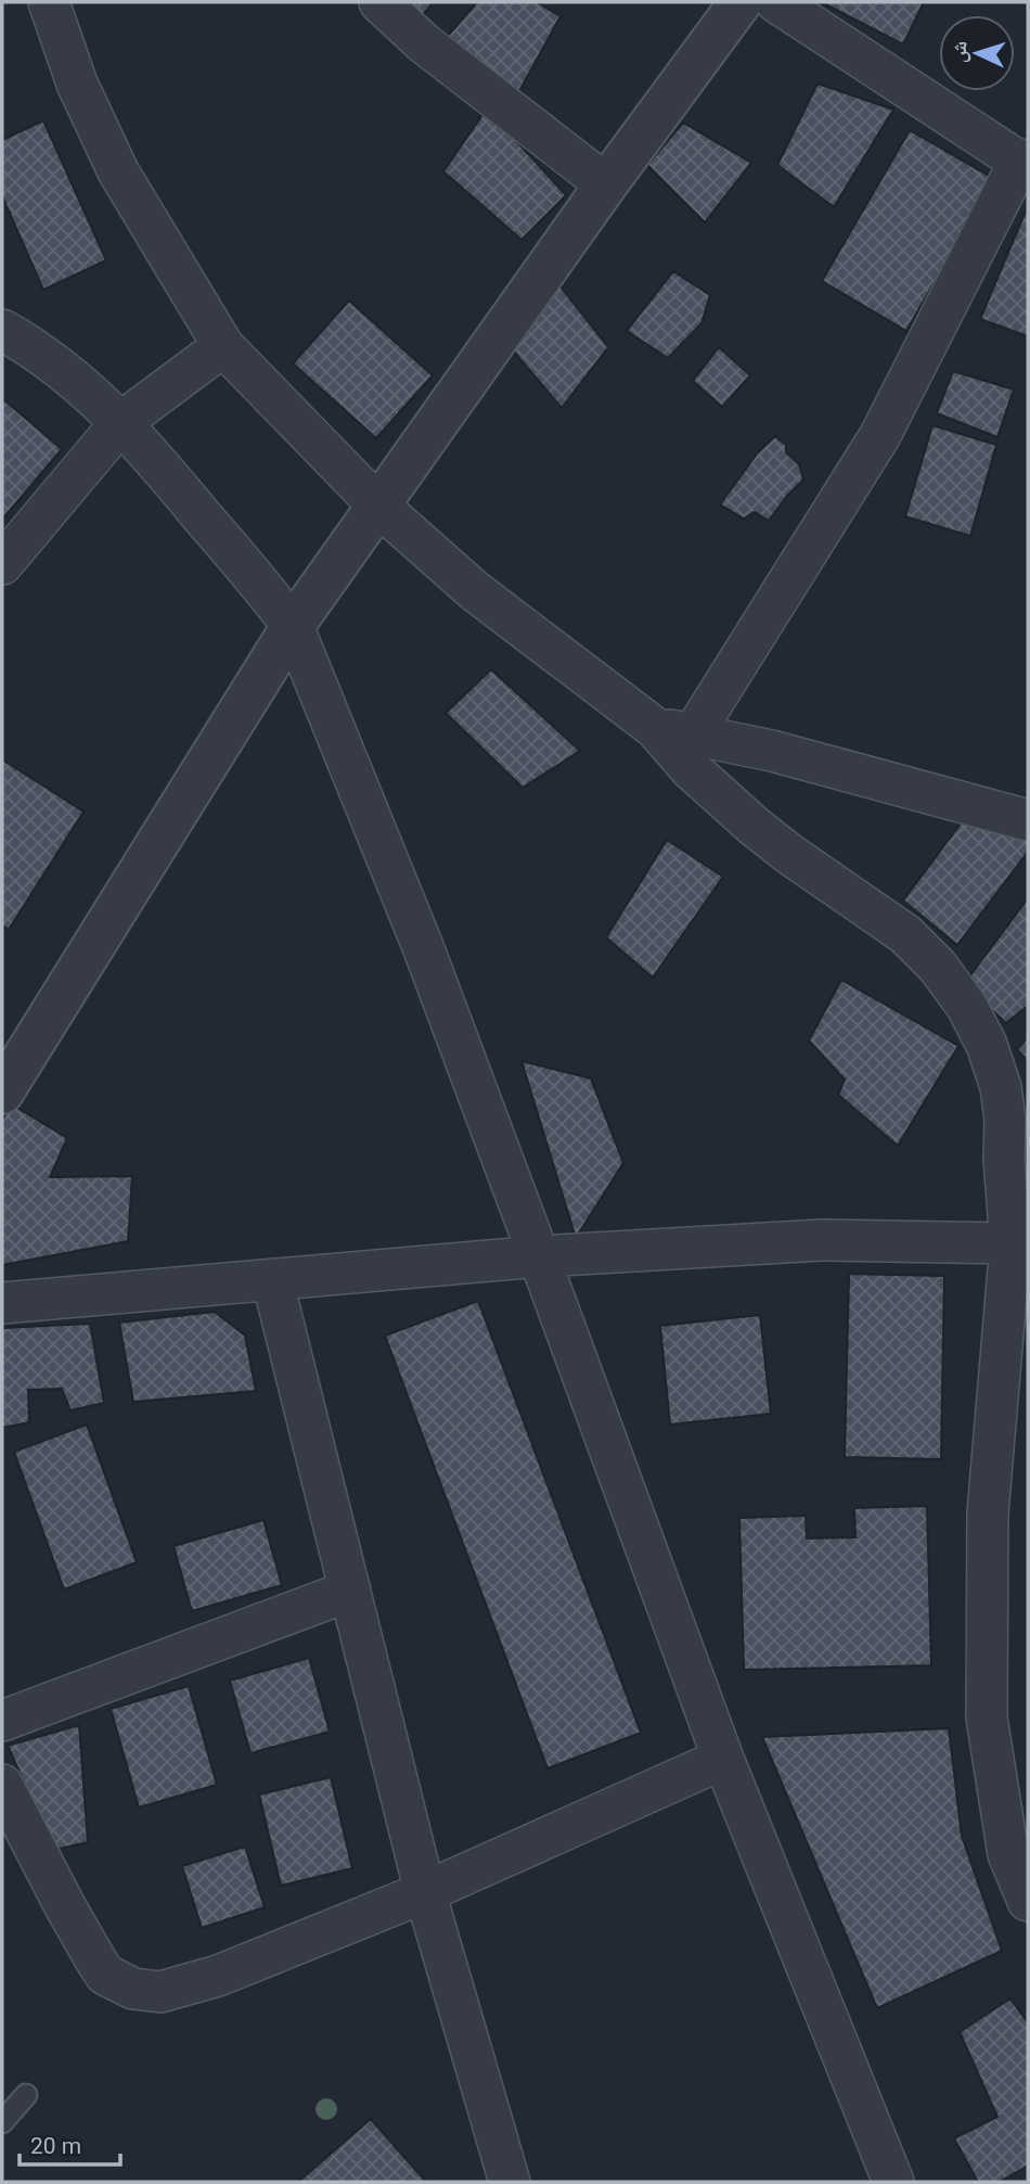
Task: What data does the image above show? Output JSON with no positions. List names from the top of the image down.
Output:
{
  "scale_bar": "20 m",
  "north": "left"
}
